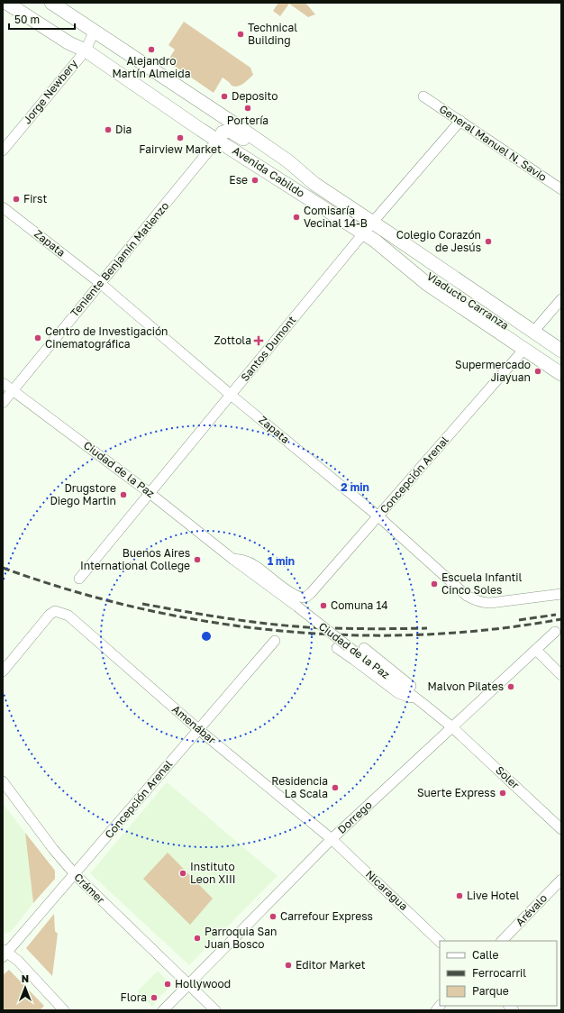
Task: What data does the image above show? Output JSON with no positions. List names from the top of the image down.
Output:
{
  "streets": {
    "main road": ["Avenida Cabildo", "Viaducto Carranza"],
    "street": [
      "Jorge Newbery",
      "General Manuel N. Savio",
      "Zapata",
      "Teniente Benjamín Matienzo",
      "Santos Dumont",
      "Ciudad de la Paz",
      "Concepción Arenal",
      "Amenábar",
      "Soler",
      "Dorrego",
      "Crámer",
      "Nicaragua",
      "Arévalo"
    ]
  },
  "crossings": [
    ["Jorge Newbery", "Avenida Cabildo"],
    ["General Manuel N. Savio", "Santos Dumont"],
    ["Avenida Cabildo", "Teniente Benjamín Matienzo"],
    ["Avenida Cabildo", "Viaducto Carranza"],
    ["Avenida Cabildo", "Santos Dumont"],
    ["Avenida Cabildo", "Concepción Arenal"],
    ["Zapata", "Teniente Benjamín Matienzo"],
    ["Zapata", "Santos Dumont"],
    ["Zapata", "Concepción Arenal"],
    ["Teniente Benjamín Matienzo", "Ciudad de la Paz"],
    ["Viaducto Carranza", "Santos Dumont"],
    ["Santos Dumont", "Ciudad de la Paz"],
    ["Ciudad de la Paz", "Concepción Arenal"],
    ["Ciudad de la Paz", "Soler"],
    ["Ciudad de la Paz", "Dorrego"],
    ["Concepción Arenal", "Amenábar"],
    ["Concepción Arenal", "Crámer"],
    ["Amenábar", "Dorrego"],
    ["Amenábar", "Nicaragua"],
    ["Soler", "Dorrego"],
    ["Dorrego", "Crámer"],
    ["Dorrego", "Nicaragua"]
  ],
  "places": {
    "other": [
      "Technical Building",
      "Alejandro Martín Almeida",
      "Deposito",
      "Portería",
      "Dia",
      "Fairview Market",
      "Ese",
      "First",
      "Comisaría Vecinal 14-B",
      "Colegio Corazón de Jesús",
      "Centro de Investigación Cinematográfica",
      "Supermercado Jiayuan",
      "Drugstore Diego Martin",
      "Buenos Aires International College",
      "Escuela Infantil Cinco Soles",
      "Comuna 14",
      "Malvon Pilates",
      "Residencia La Scala",
      "Suerte Express",
      "Instituto Leon XIII",
      "Live Hotel",
      "Carrefour Express",
      "Parroquia San Juan Bosco",
      "Editor Market",
      "Hollywood",
      "Flora"
    ],
    "health": ["Zottola"]
  },
  "legend": ["Calle", "Ferrocarril", "Parque"],
  "scale_bar": "50 m",
  "north": "top",
  "rings": ["2 min", "1 min"]
}
